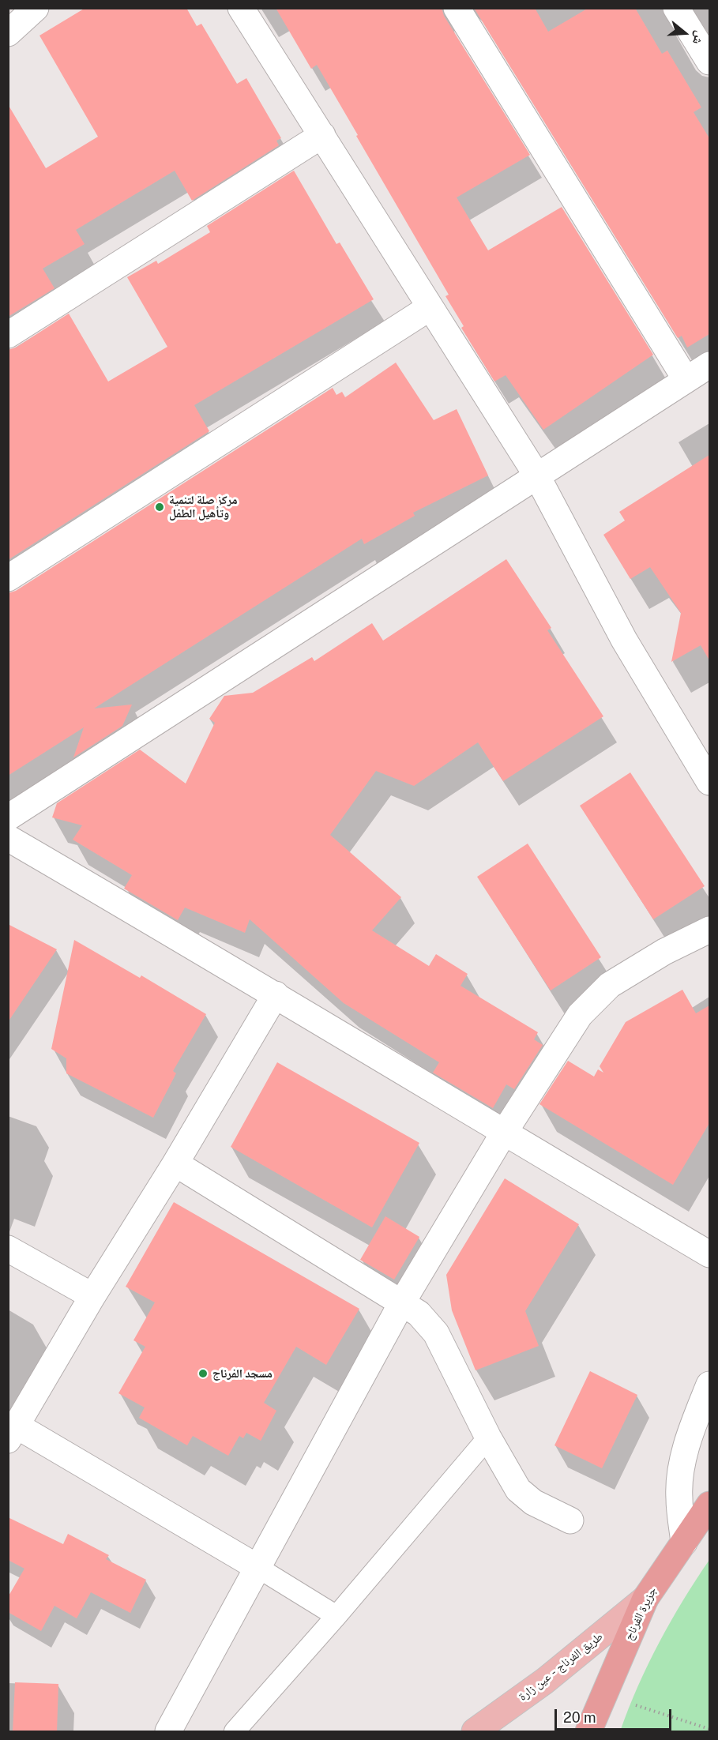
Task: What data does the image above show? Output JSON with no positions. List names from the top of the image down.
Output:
{
  "streets": {
    "highway": ["جزيرة الفرناج"],
    "main road": ["طريق الفرناج - عين زارة"]
  },
  "crossings": [
    ["جزيرة الفرناج", "طريق الفرناج - عين زارة"]
  ],
  "places": ["مركز صلة لتنمية وتأهيل الطفل", "مسجد الفرناج"],
  "scale_bar": "20 m",
  "north": "right"
}
